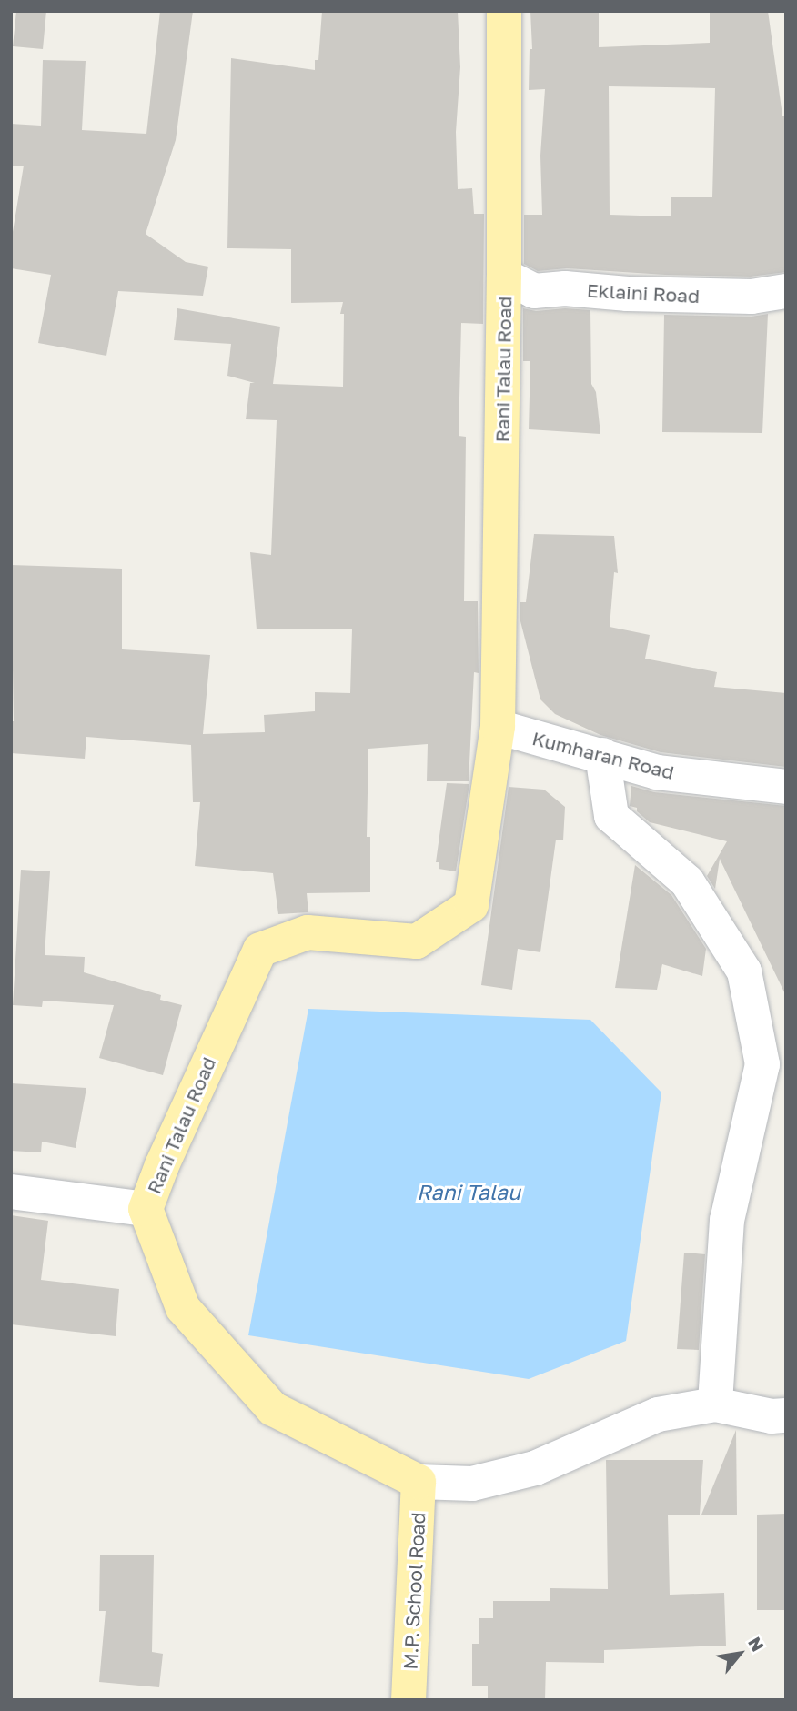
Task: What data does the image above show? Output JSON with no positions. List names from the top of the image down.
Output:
{
  "streets": {
    "main road": ["Rani Talau Road", "M.P. School Road"],
    "street": ["Eklaini Road", "Kumharan Road"]
  },
  "crossings": [
    ["Eklaini Road", "Rani Talau Road"],
    ["Rani Talau Road", "Kumharan Road"],
    ["Rani Talau Road", "M.P. School Road"]
  ],
  "water": ["Rani Talau"],
  "north": "top right"
}
